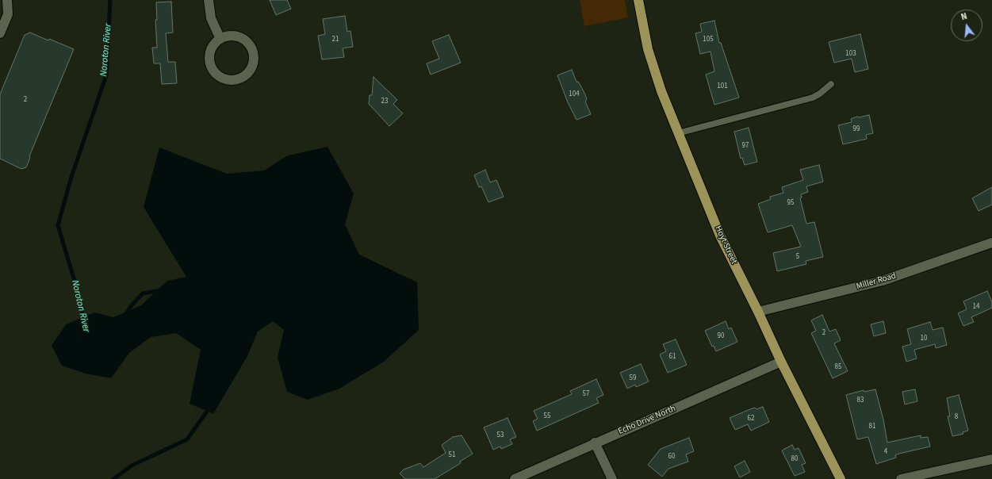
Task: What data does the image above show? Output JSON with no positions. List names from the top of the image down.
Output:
{
  "streets": {
    "main road": ["Hoyt Street"],
    "street": ["Miller Road", "Echo Drive North"]
  },
  "crossings": [
    ["Hoyt Street", "Miller Road"],
    ["Hoyt Street", "Echo Drive North"]
  ],
  "water": ["Noroton River"],
  "house_numbers": [
    "21",
    "105",
    "103",
    "101",
    "104",
    "2",
    "23",
    "99",
    "97",
    "95",
    "5",
    "14",
    "2",
    "90",
    "10",
    "61",
    "85",
    "59",
    "57",
    "83",
    "55",
    "8",
    "62",
    "81",
    "53",
    "4",
    "51",
    "60",
    "80"
  ],
  "north": "top"
}
